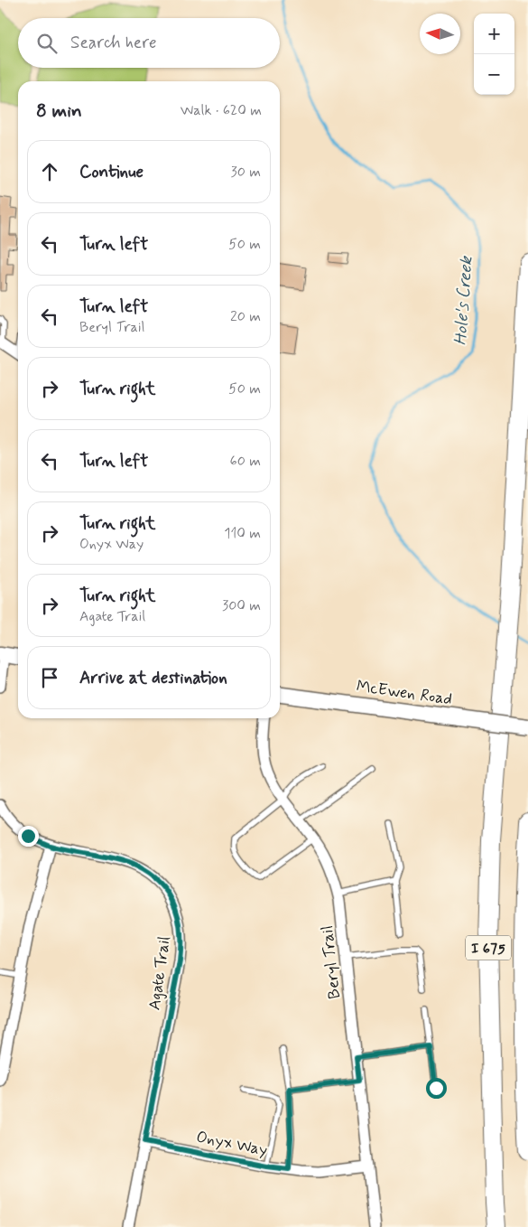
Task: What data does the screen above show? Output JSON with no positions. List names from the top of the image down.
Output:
{
  "streets": {
    "highway": ["I 675"],
    "street": [
      "McEwen Road",
      "Beryl Trail",
      "Agate Trail",
      "Onyx Way"
    ]
  },
  "crossings": [
    ["Beryl Trail", "Onyx Way"],
    ["Agate Trail", "Onyx Way"]
  ],
  "water": ["Hole's Creek"],
  "north": "left",
  "page": {
    "map_buttons": ["+", "−"],
    "search": "Search here",
    "heading": ["8 min", "Walk · 620 m"],
    "list": [
      ["Continue", "30 m"],
      ["Turn left", "50 m"],
      ["Turn left", "Beryl Trail", "20 m"],
      ["Turn right", "50 m"],
      ["Turn left", "60 m"],
      ["Turn right", "Onyx Way", "110 m"],
      ["Turn right", "Agate Trail", "300 m"],
      "Arrive at destination"
    ]
  }
}
